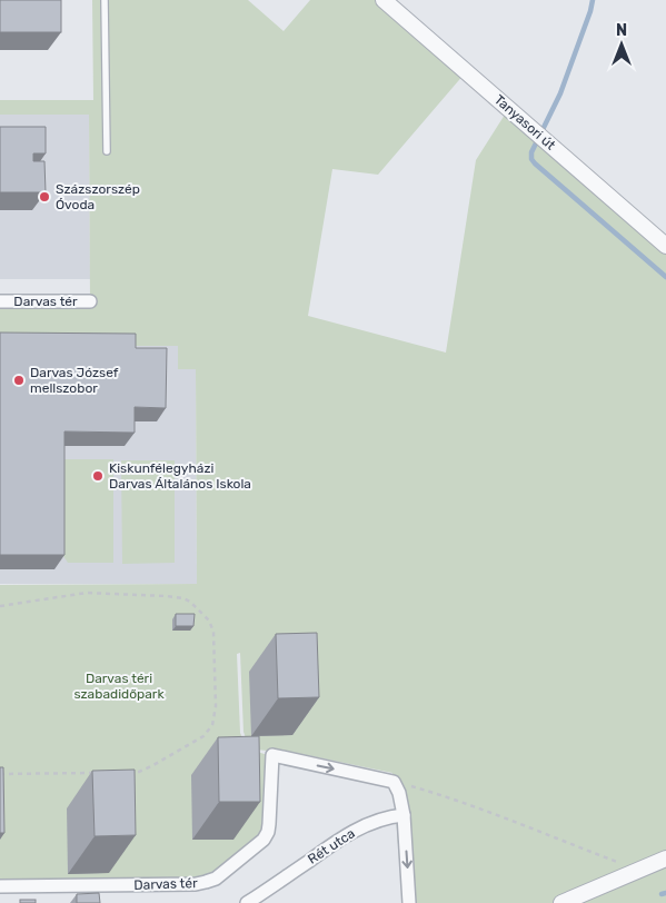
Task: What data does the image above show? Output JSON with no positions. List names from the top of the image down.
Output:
{
  "streets": {
    "street": ["Tanyasori út", "Darvas tér", "Rét utca"]
  },
  "one_way": ["Darvas tér"],
  "parks": ["Darvas téri szabadidőpark"],
  "places": ["Százszorszép Óvoda", "Darvas József mellszobor", "Kiskunfélegyházi Darvas Általános Iskola"],
  "north": "top"
}
